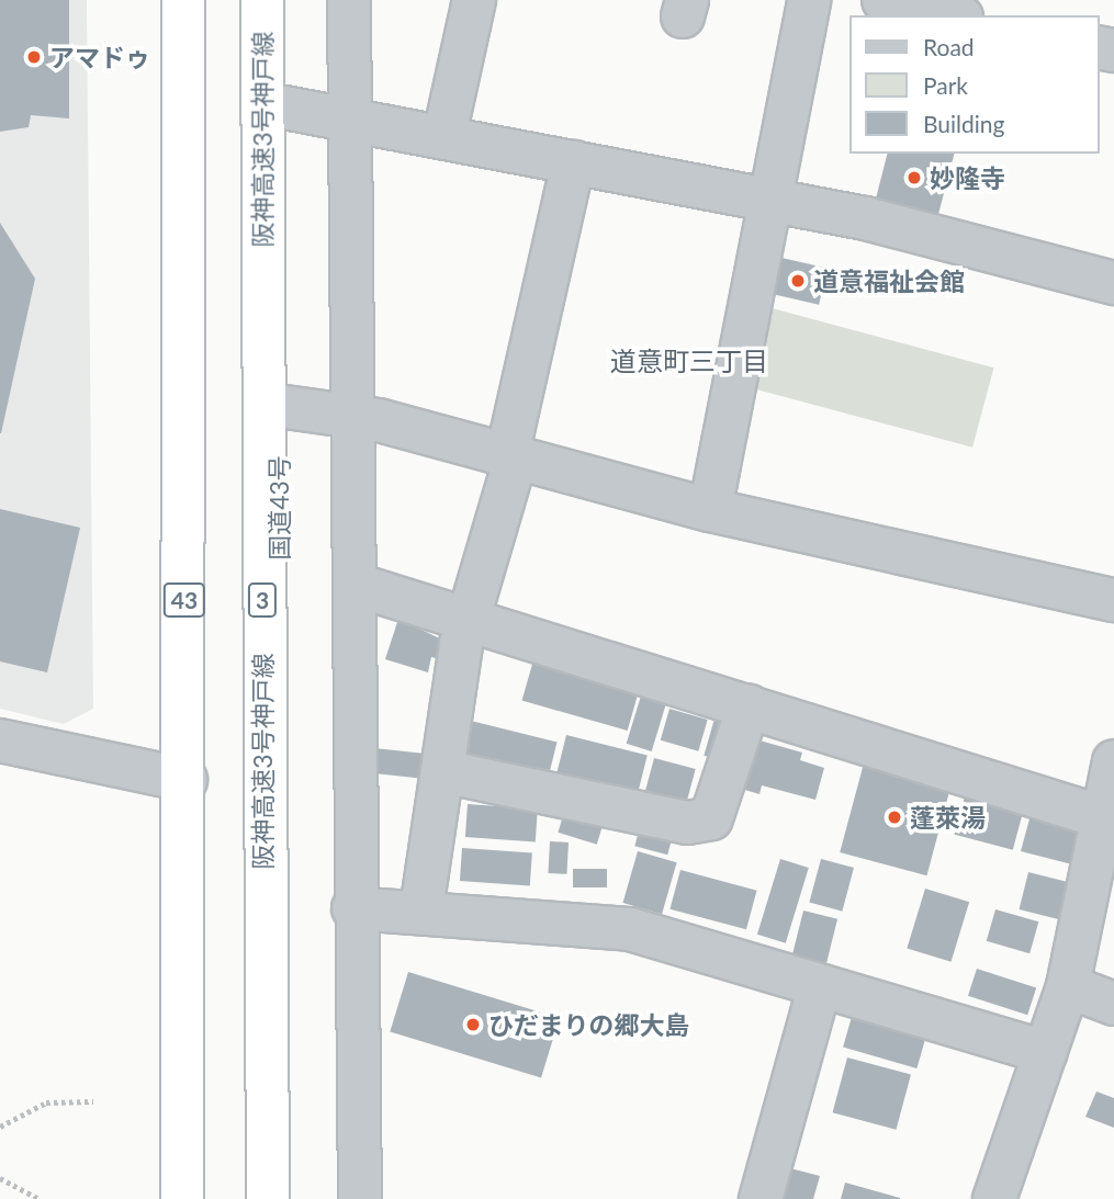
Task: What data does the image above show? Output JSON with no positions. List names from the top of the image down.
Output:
{
  "streets": {
    "highway": [
      "阪神高速3号神戸線",
      "国道43号",
      "43",
      "3"
    ]
  },
  "districts": ["道意町三丁目"],
  "places": [
    "アマドゥ",
    "妙隆寺",
    "道意福祉会館",
    "蓬萊湯",
    "ひだまりの郷大島"
  ],
  "legend": ["Road", "Park", "Building"]
}
